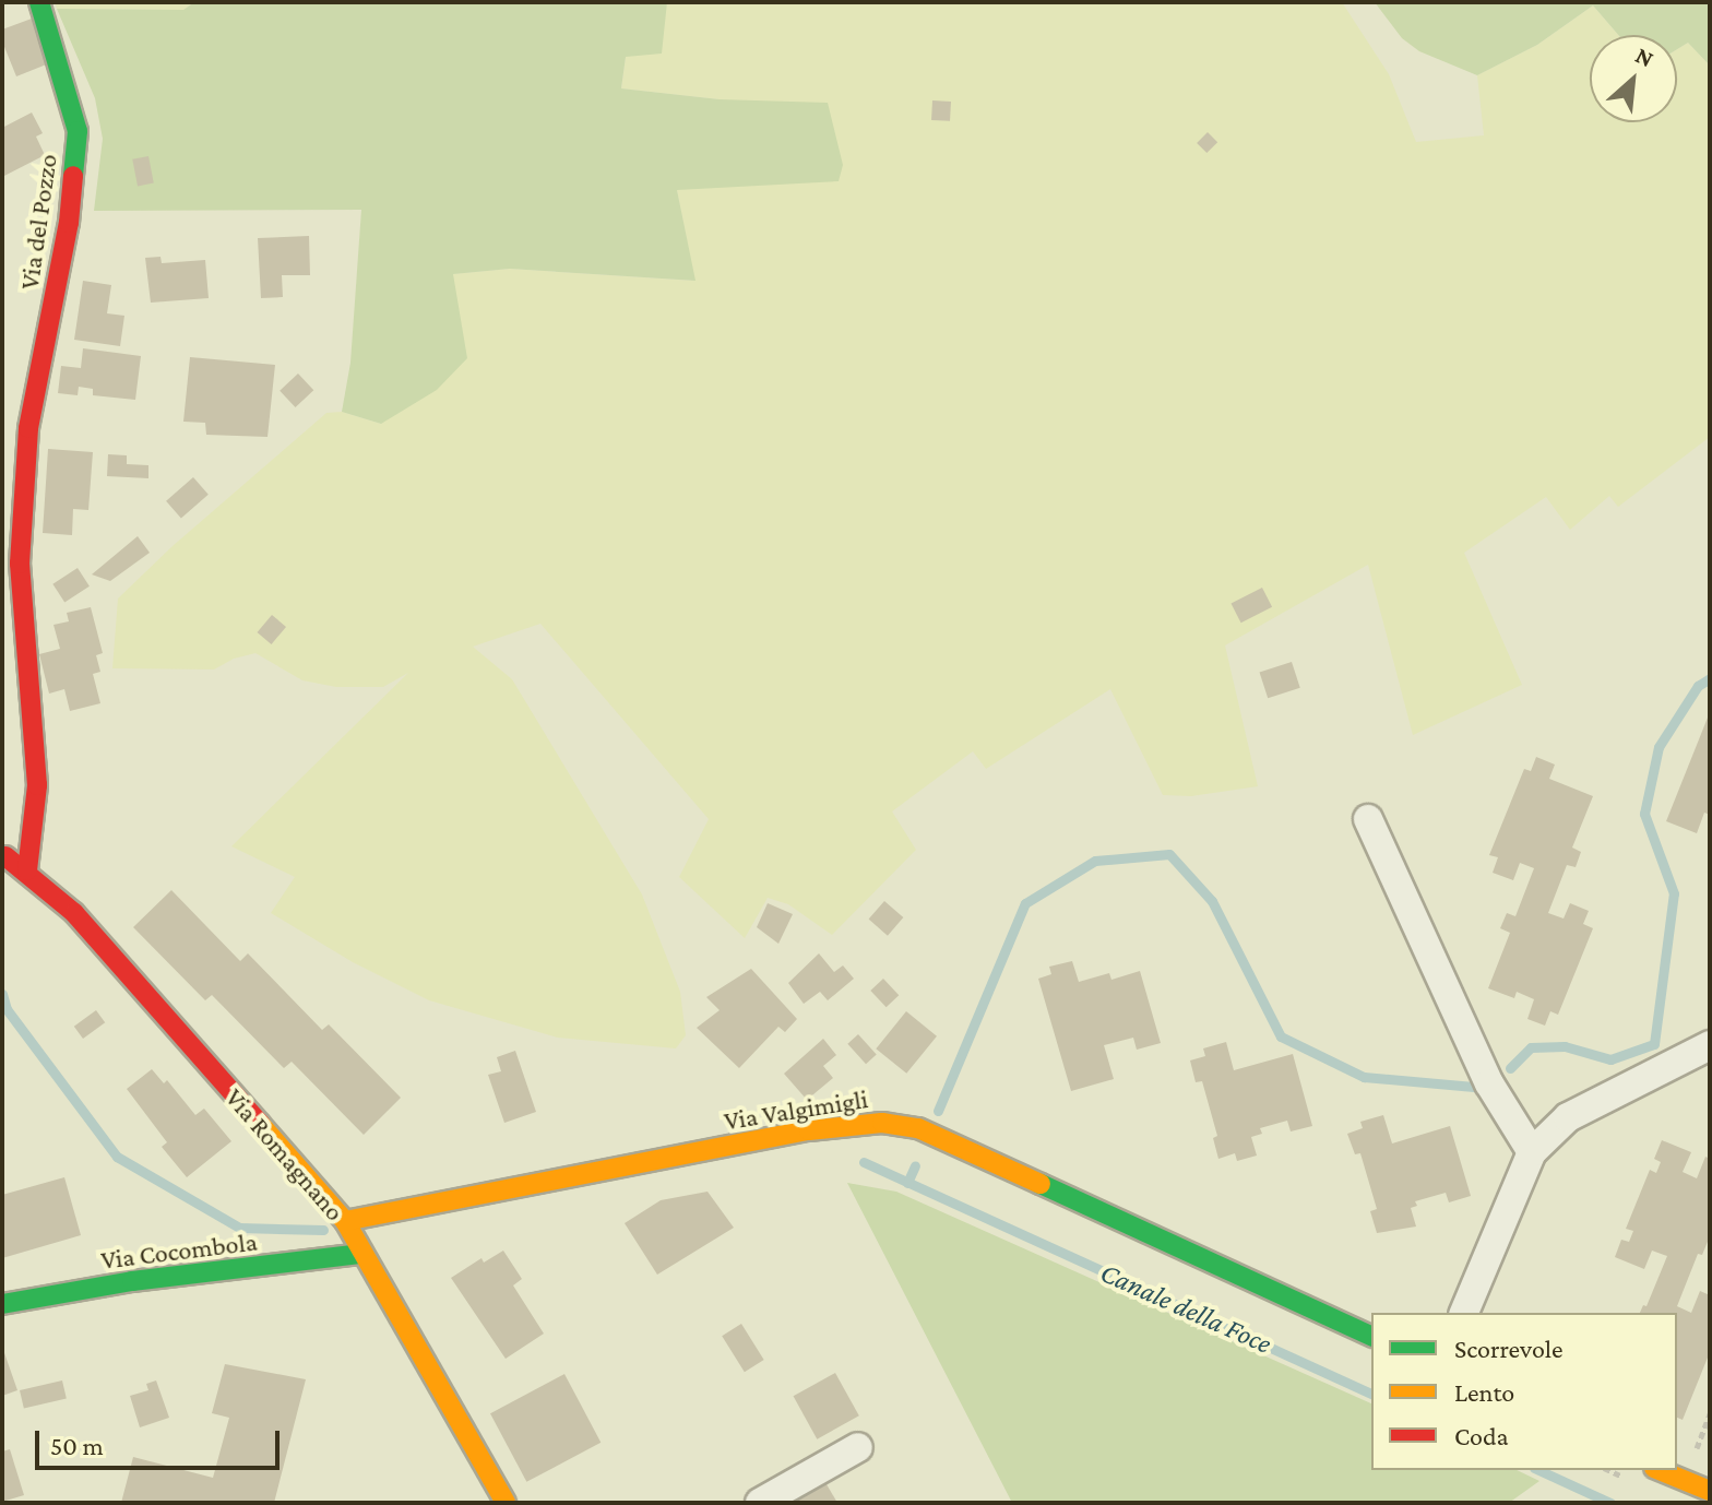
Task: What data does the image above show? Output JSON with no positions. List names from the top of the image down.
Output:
{
  "streets": {
    "street": [
      "Via del Pozzo",
      "Via Valgimigli",
      "Via Romagnano",
      "Via Cocombola"
    ]
  },
  "crossings": [
    ["Via del Pozzo", "Via Romagnano"],
    ["Via Valgimigli", "Via Romagnano"],
    ["Via Romagnano", "Via Cocombola"]
  ],
  "water": ["Canale della Foce"],
  "legend": ["Scorrevole", "Lento", "Coda"],
  "scale_bar": "50 m",
  "north": "top right"
}
